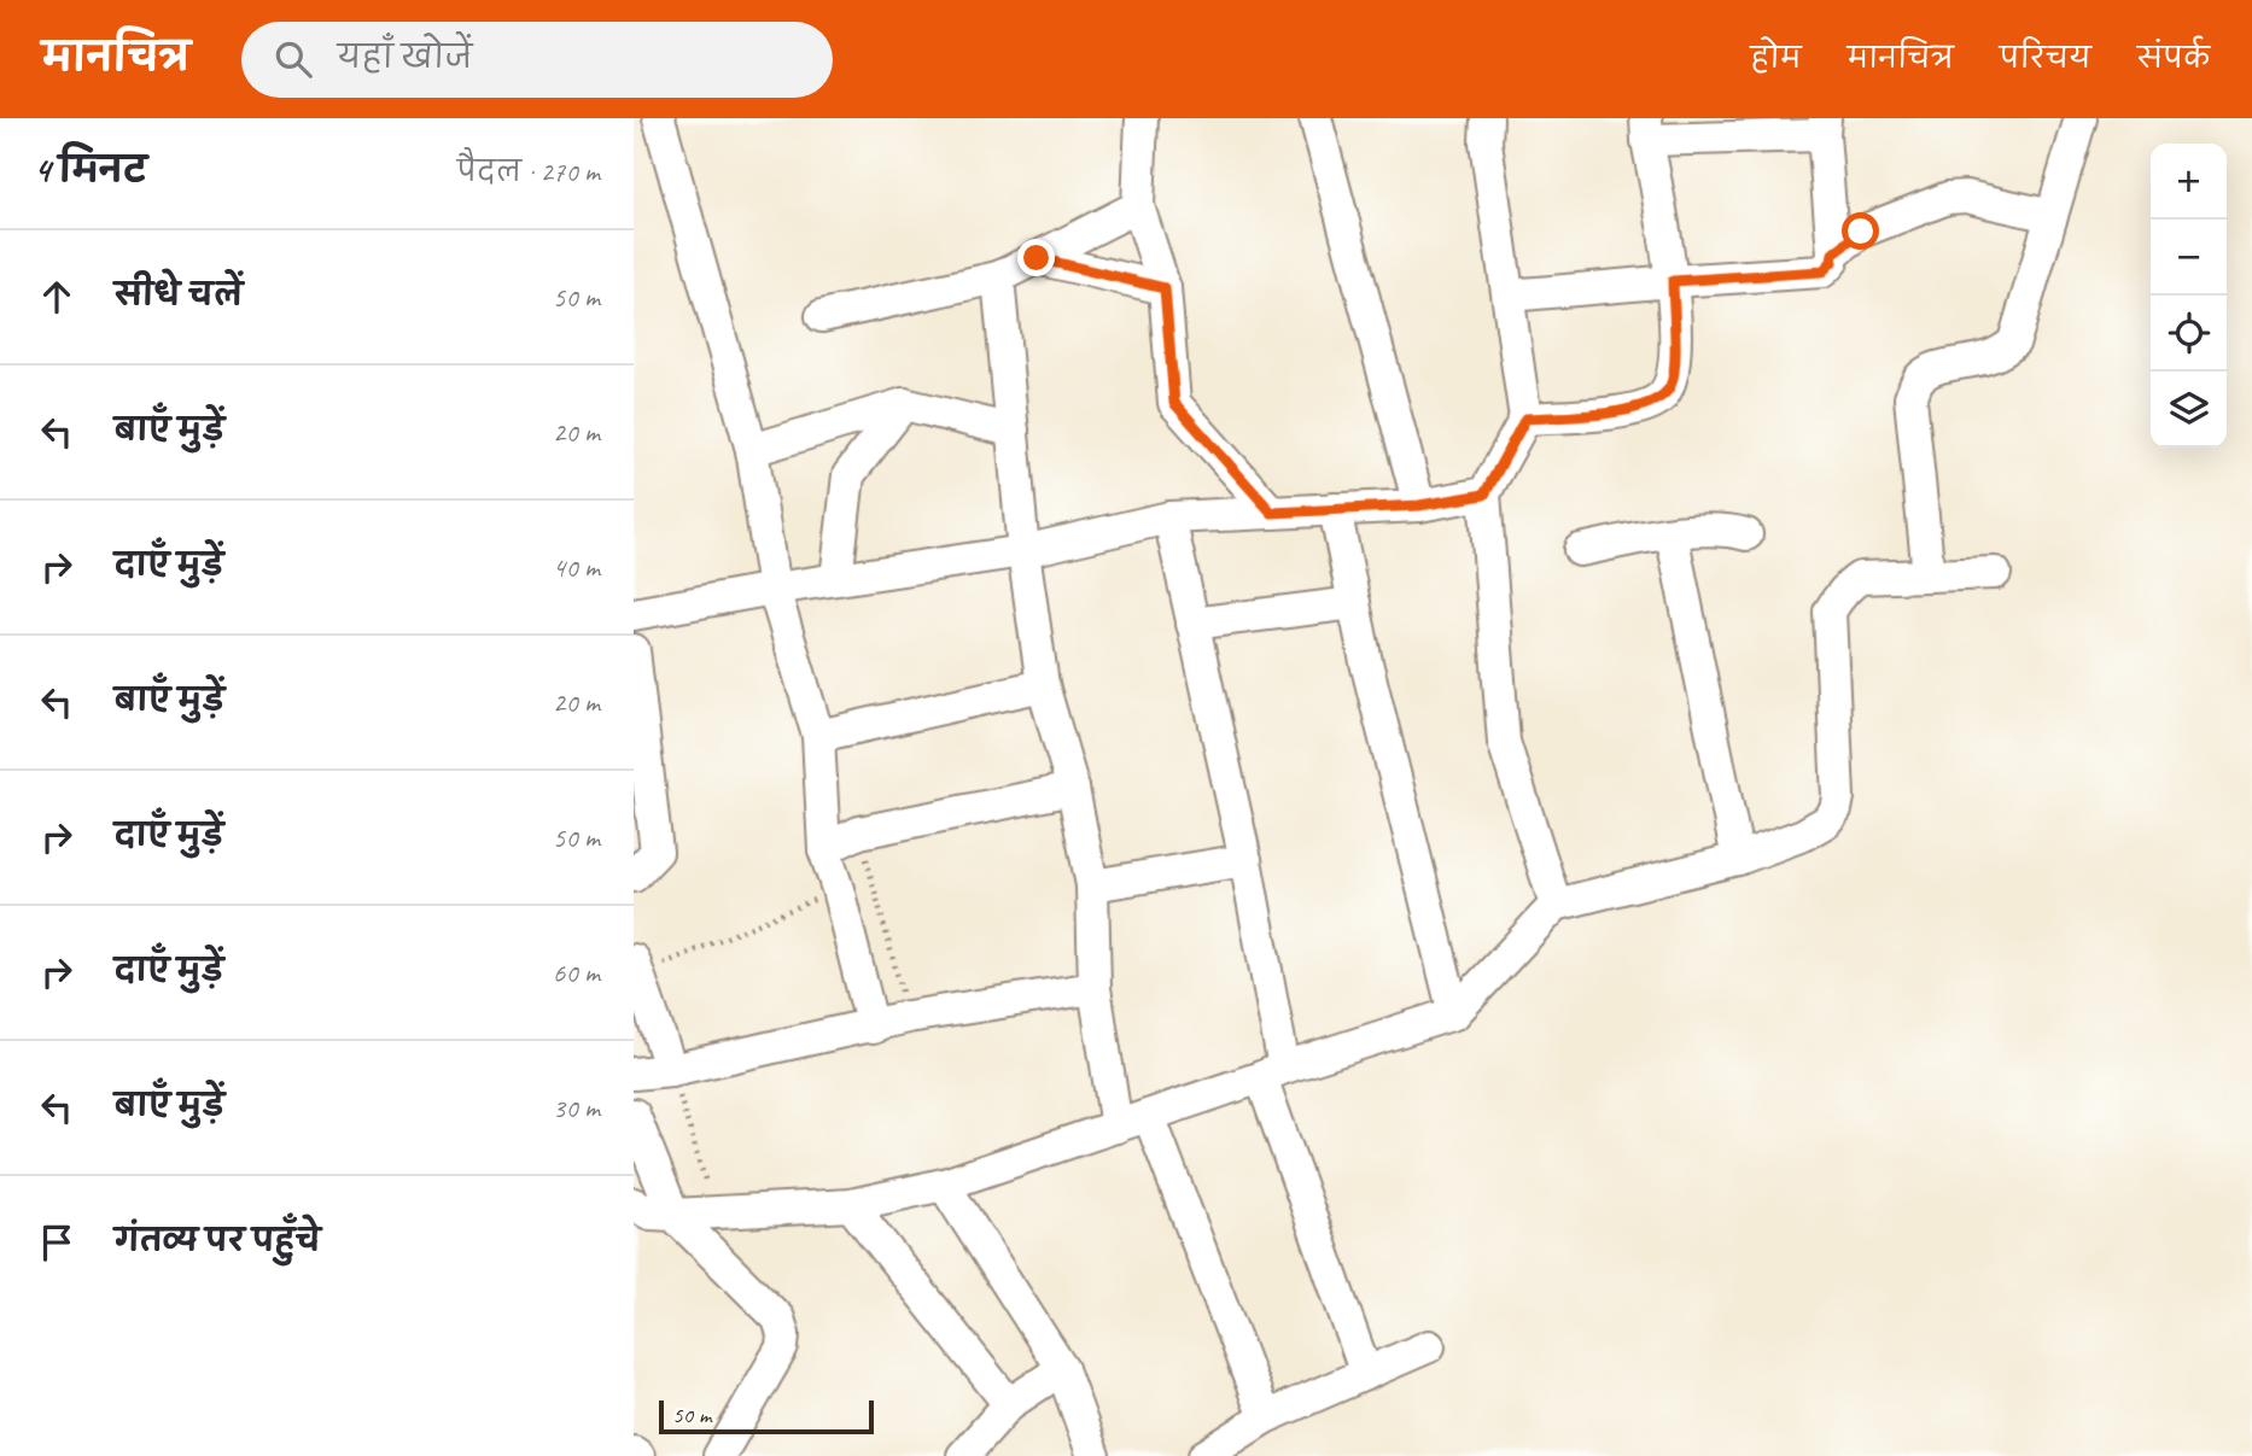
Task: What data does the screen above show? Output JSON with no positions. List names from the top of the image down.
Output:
{
  "scale_bar": "50 m",
  "page": {
    "header": "मानचित्र",
    "search": "यहाँ खोजें",
    "nav": [
      "होम",
      "मानचित्र",
      "परिचय",
      "संपर्क"
    ],
    "heading": ["4 मिनट", "पैदल · 270 m"],
    "map_buttons": ["+", "−"],
    "list": [
      ["सीधे चलें", "50 m"],
      ["बाएँ मुड़ें", "20 m"],
      ["दाएँ मुड़ें", "40 m"],
      ["बाएँ मुड़ें", "20 m"],
      ["दाएँ मुड़ें", "50 m"],
      ["दाएँ मुड़ें", "60 m"],
      ["बाएँ मुड़ें", "30 m"],
      "गंतव्य पर पहुँचे"
    ],
    "scale": "50 m"
  }
}
